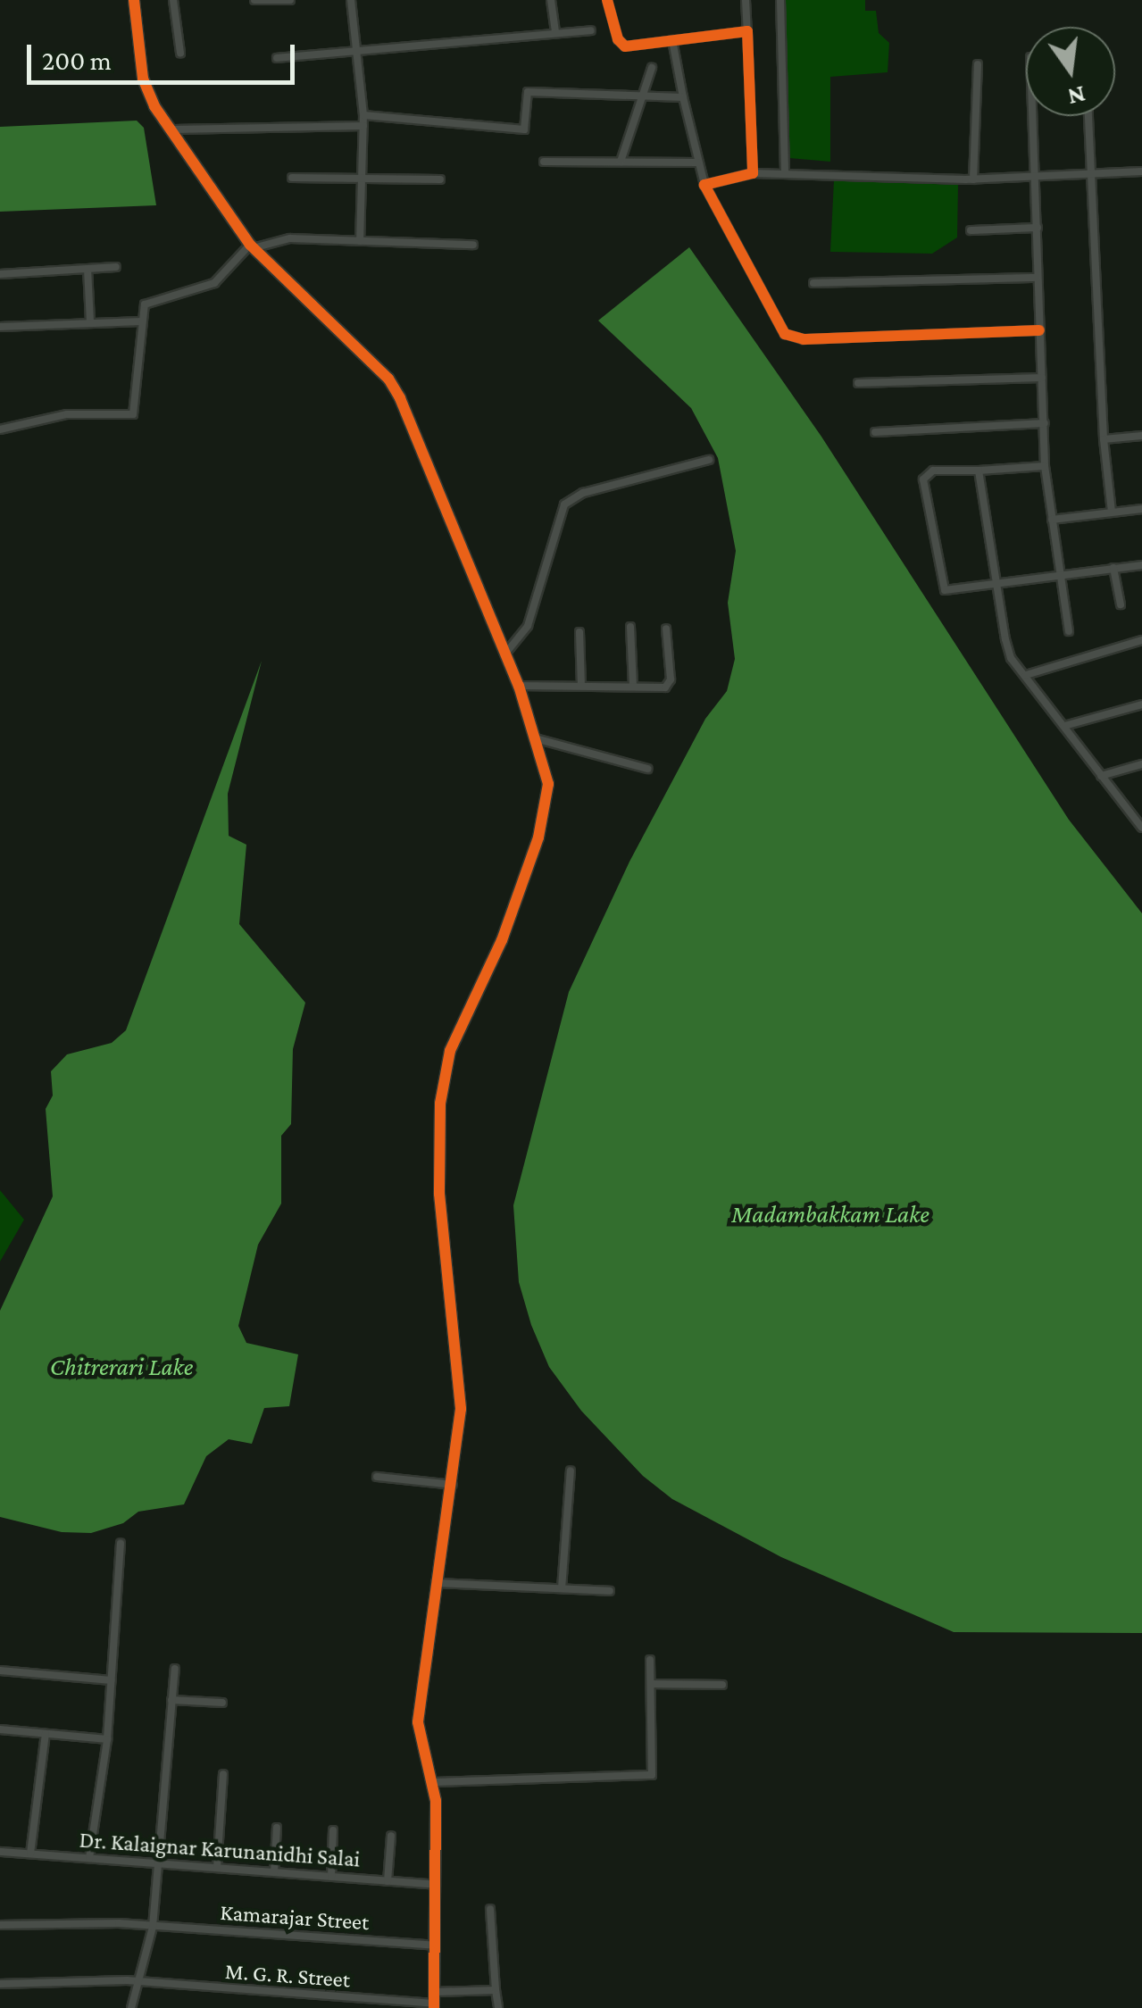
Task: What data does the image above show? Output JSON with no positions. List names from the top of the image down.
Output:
{
  "streets": {
    "street": ["Dr. Kalaignar Karunanidhi Salai", "Kamarajar Street", "M. G. R. Street"]
  },
  "water": ["Madambakkam Lake", "Chitrerari Lake"],
  "scale_bar": "200 m",
  "north": "bottom"
}
